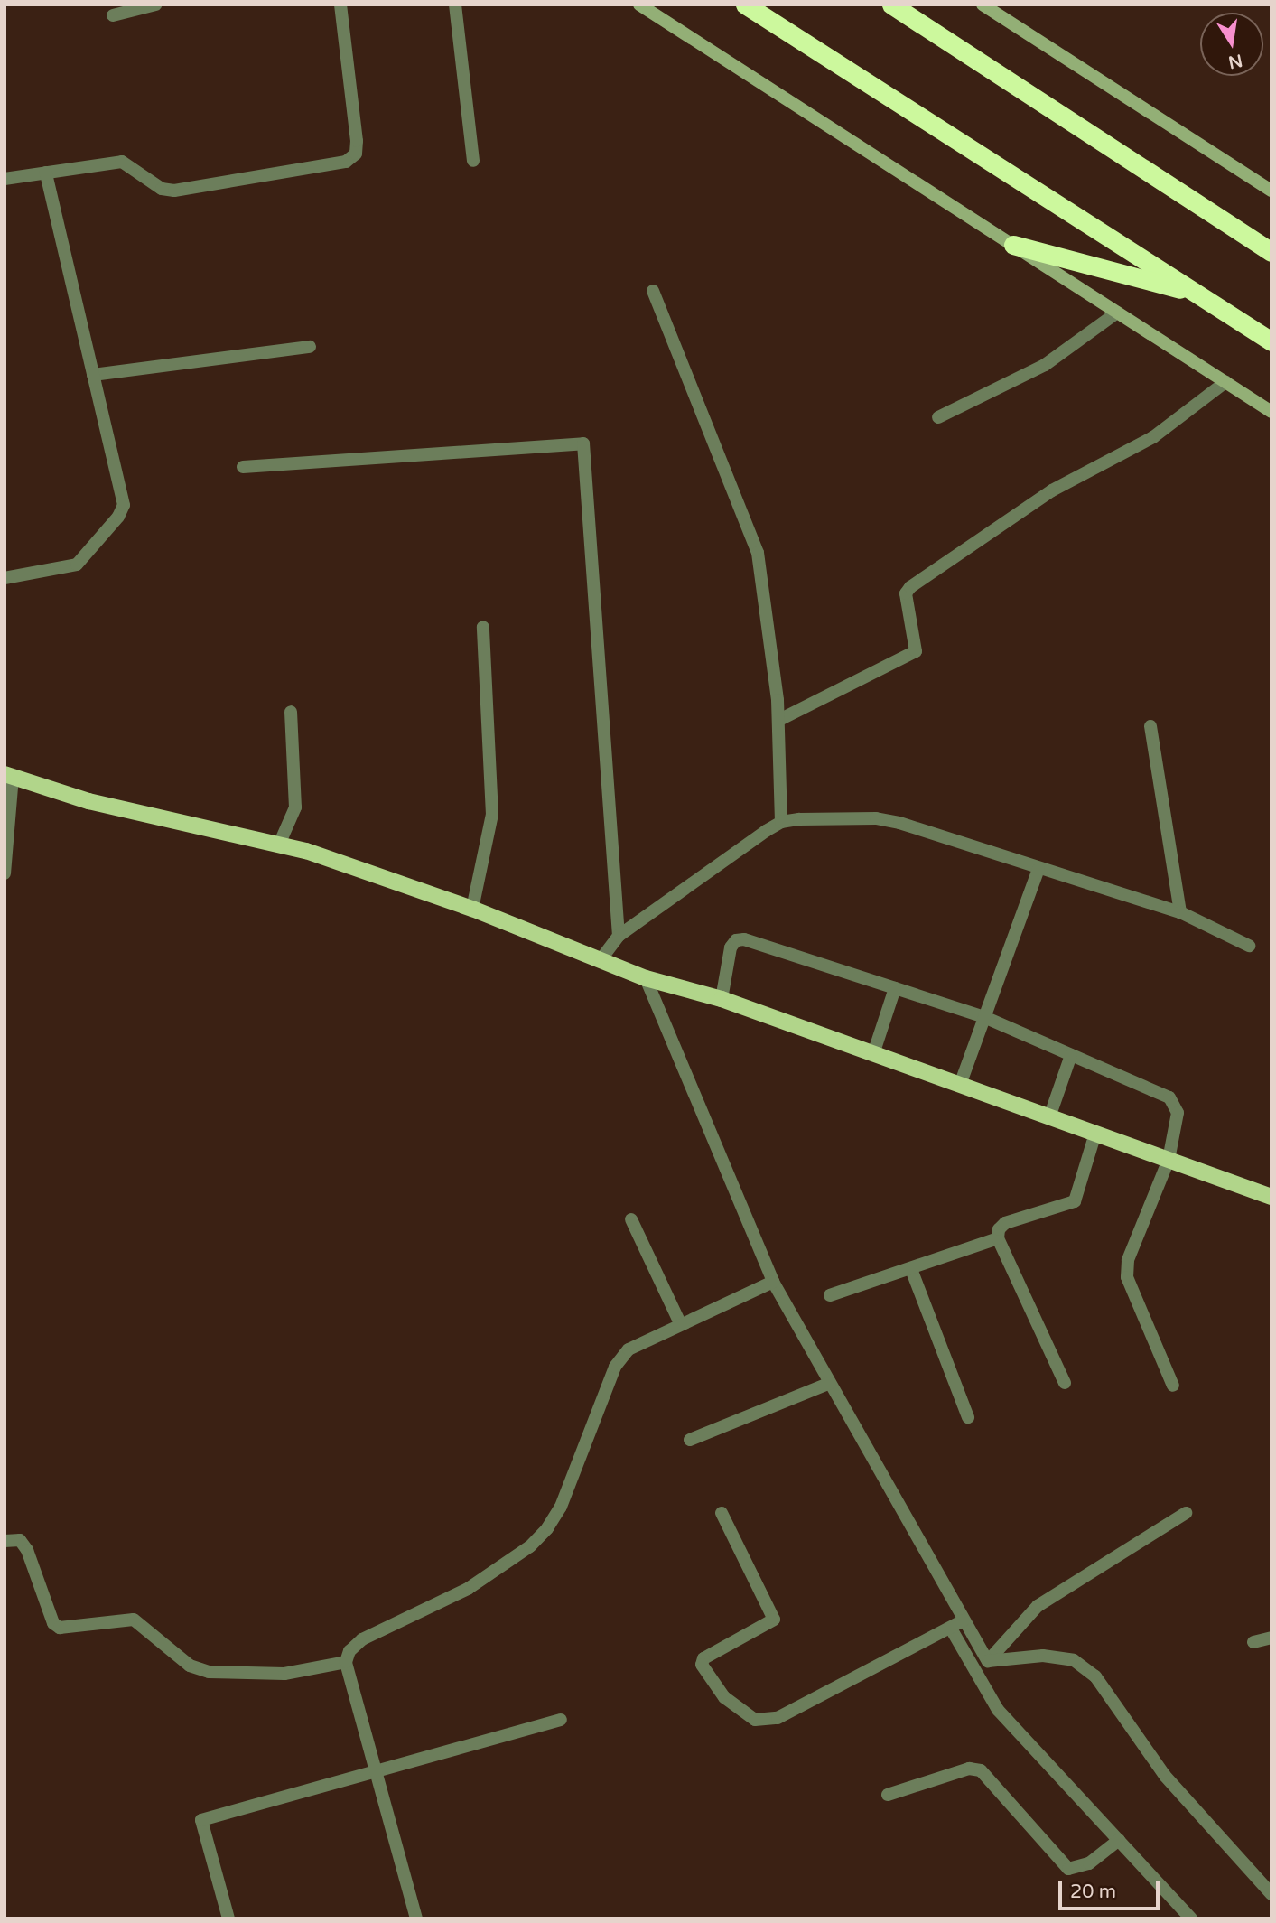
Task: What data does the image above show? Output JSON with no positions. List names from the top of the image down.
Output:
{
  "scale_bar": "20 m",
  "north": "bottom"
}
